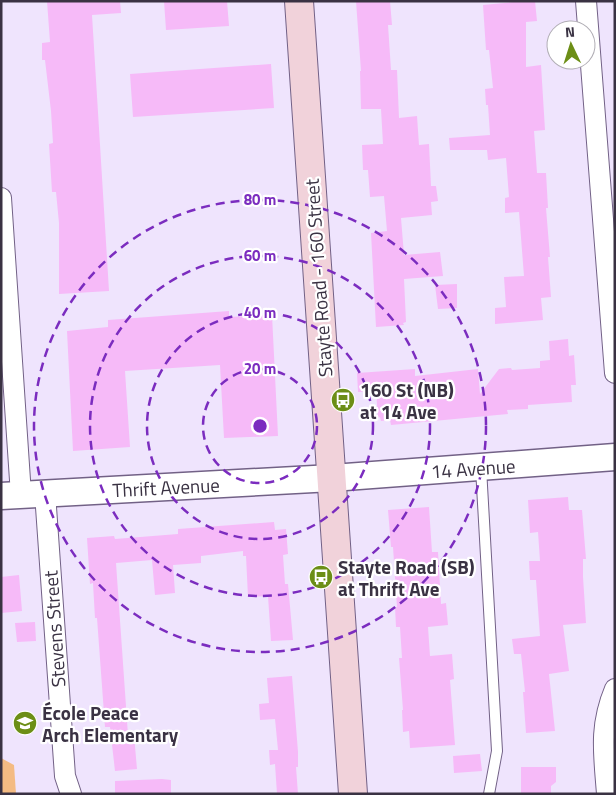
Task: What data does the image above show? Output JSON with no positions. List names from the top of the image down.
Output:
{
  "streets": {
    "main road": ["Stayte Road - 160 Street"],
    "street": ["14 Avenue", "Thrift Avenue", "Stevens Street"]
  },
  "crossings": [
    ["Stayte Road - 160 Street", "14 Avenue"],
    ["Stayte Road - 160 Street", "Thrift Avenue"],
    ["14 Avenue", "Thrift Avenue"],
    ["Thrift Avenue", "Stevens Street"]
  ],
  "places": {
    "bus stop": ["160 St (NB) at 14 Ave", "Stayte Road (SB) at Thrift Ave"],
    "school or university": ["École Peace Arch Elementary"]
  },
  "north": "top",
  "rings": [
    "80 m",
    "60 m",
    "40 m",
    "20 m"
  ]
}
